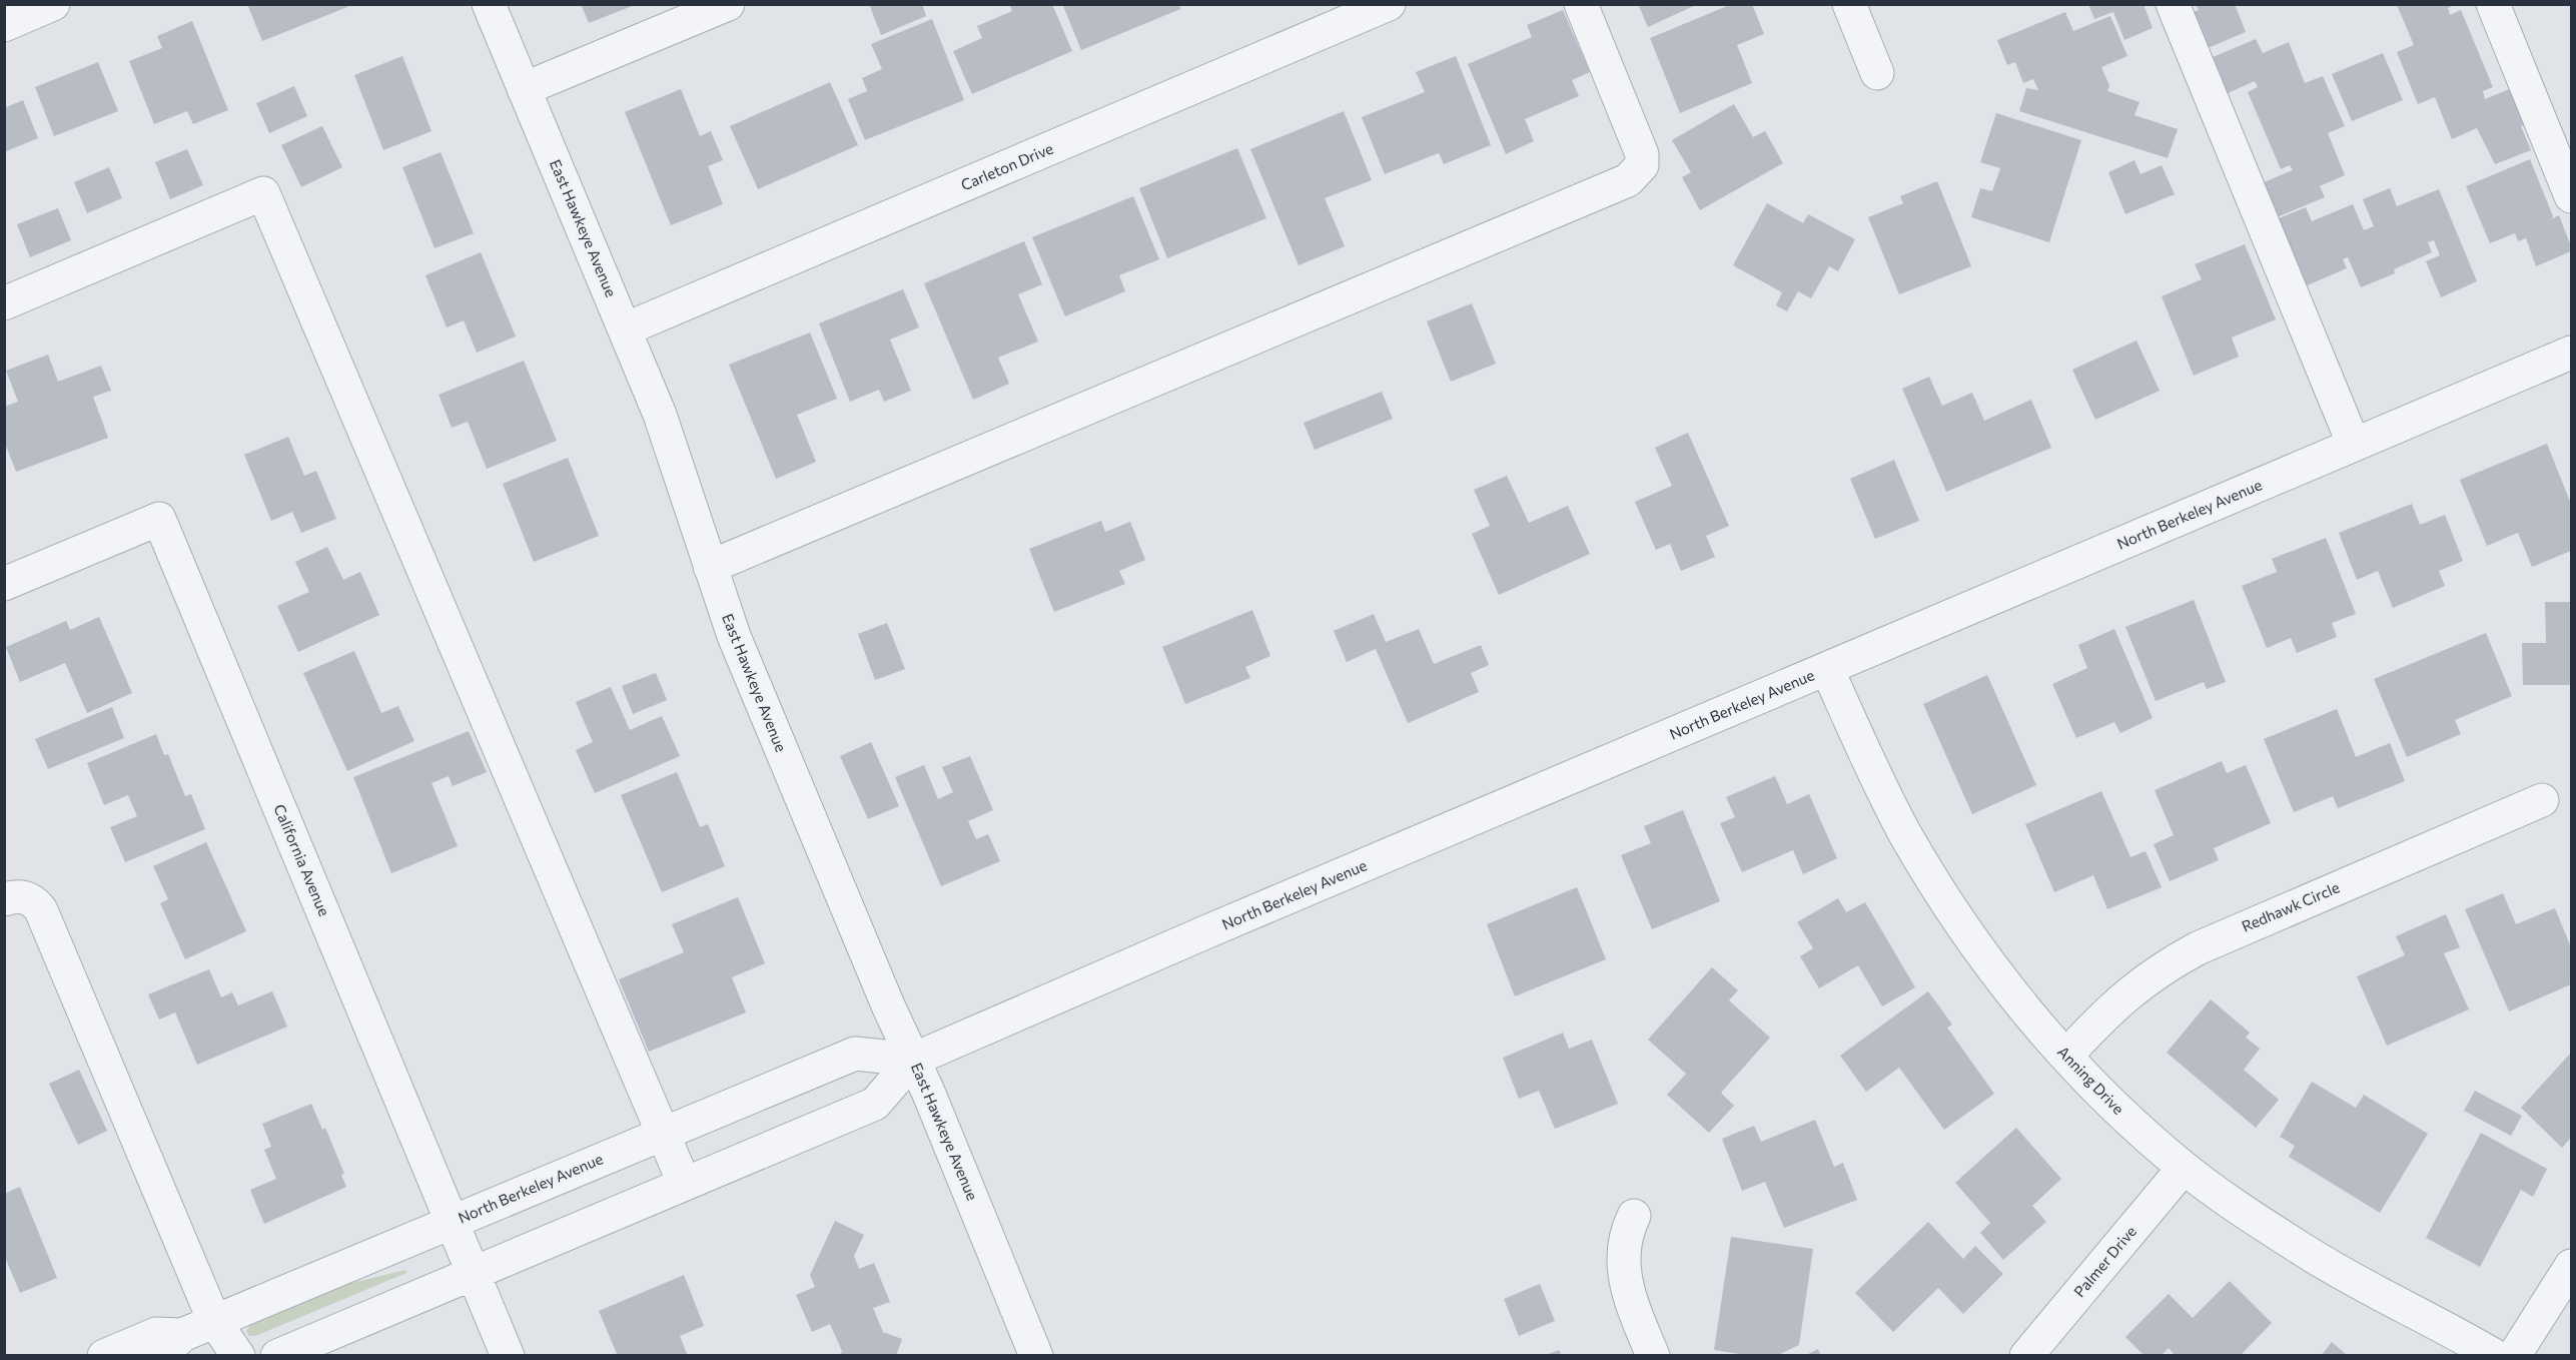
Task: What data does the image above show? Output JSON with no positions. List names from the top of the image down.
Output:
{
  "streets": {
    "street": [
      "Carleton Drive",
      "East Hawkeye Avenue",
      "North Berkeley Avenue",
      "California Avenue",
      "Redhawk Circle",
      "Anning Drive",
      "Palmer Drive"
    ]
  },
  "crossings": [
    ["Carleton Drive", "East Hawkeye Avenue"],
    ["East Hawkeye Avenue", "North Berkeley Avenue"],
    ["North Berkeley Avenue", "California Avenue"],
    ["North Berkeley Avenue", "Anning Drive"],
    ["Redhawk Circle", "Anning Drive"],
    ["Anning Drive", "Palmer Drive"]
  ]
}
